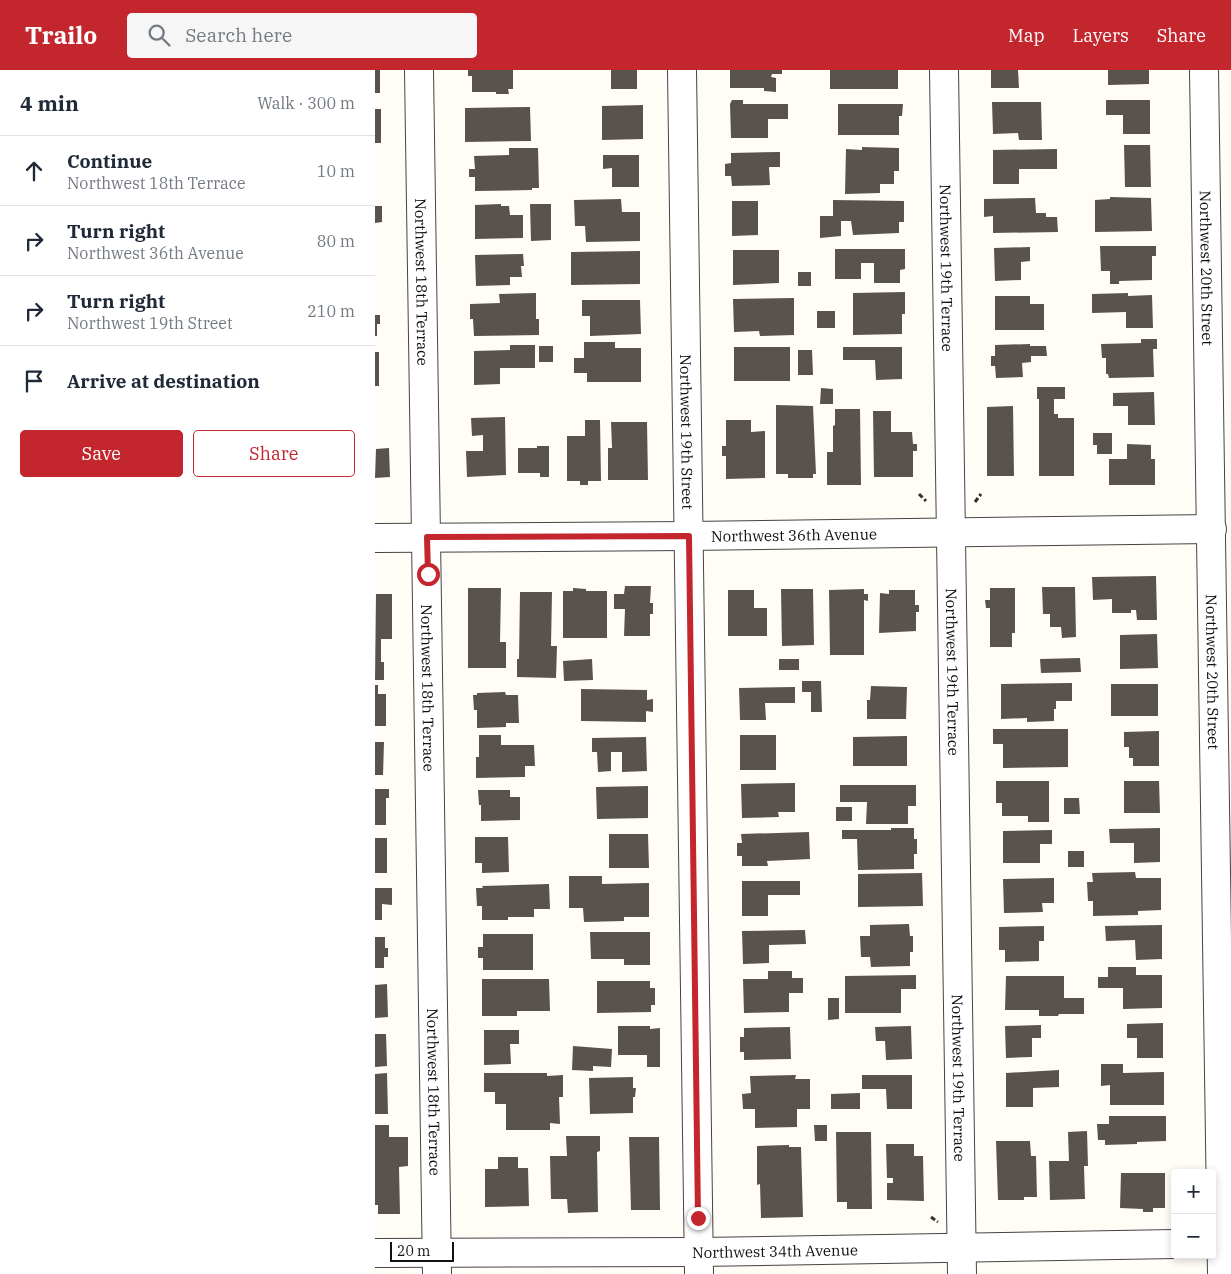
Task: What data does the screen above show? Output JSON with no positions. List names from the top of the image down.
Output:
{
  "streets": {
    "street": [
      "Northwest 19th Terrace",
      "Northwest 20th Street",
      "Northwest 18th Terrace",
      "Northwest 19th Street",
      "Northwest 36th Avenue",
      "Northwest 34th Avenue"
    ]
  },
  "crossings": [
    ["Northwest 19th Terrace", "Northwest 36th Avenue"],
    ["Northwest 19th Terrace", "Northwest 34th Avenue"],
    ["Northwest 20th Street", "Northwest 36th Avenue"],
    ["Northwest 18th Terrace", "Northwest 36th Avenue"],
    ["Northwest 18th Terrace", "Northwest 34th Avenue"],
    ["Northwest 19th Street", "Northwest 36th Avenue"],
    ["Northwest 19th Street", "Northwest 34th Avenue"]
  ],
  "scale_bar": "20 m",
  "page": {
    "header": "Trailo",
    "search": "Search here",
    "nav": ["Map", "Layers", "Share"],
    "heading": ["4 min", "Walk · 300 m"],
    "list": [
      ["Continue", "Northwest 18th Terrace", "10 m"],
      ["Turn right", "Northwest 36th Avenue", "80 m"],
      ["Turn right", "Northwest 19th Street", "210 m"],
      "Arrive at destination"
    ],
    "buttons": ["Save", "Share"],
    "map_buttons": ["+", "−"],
    "scale": "20 m"
  }
}
